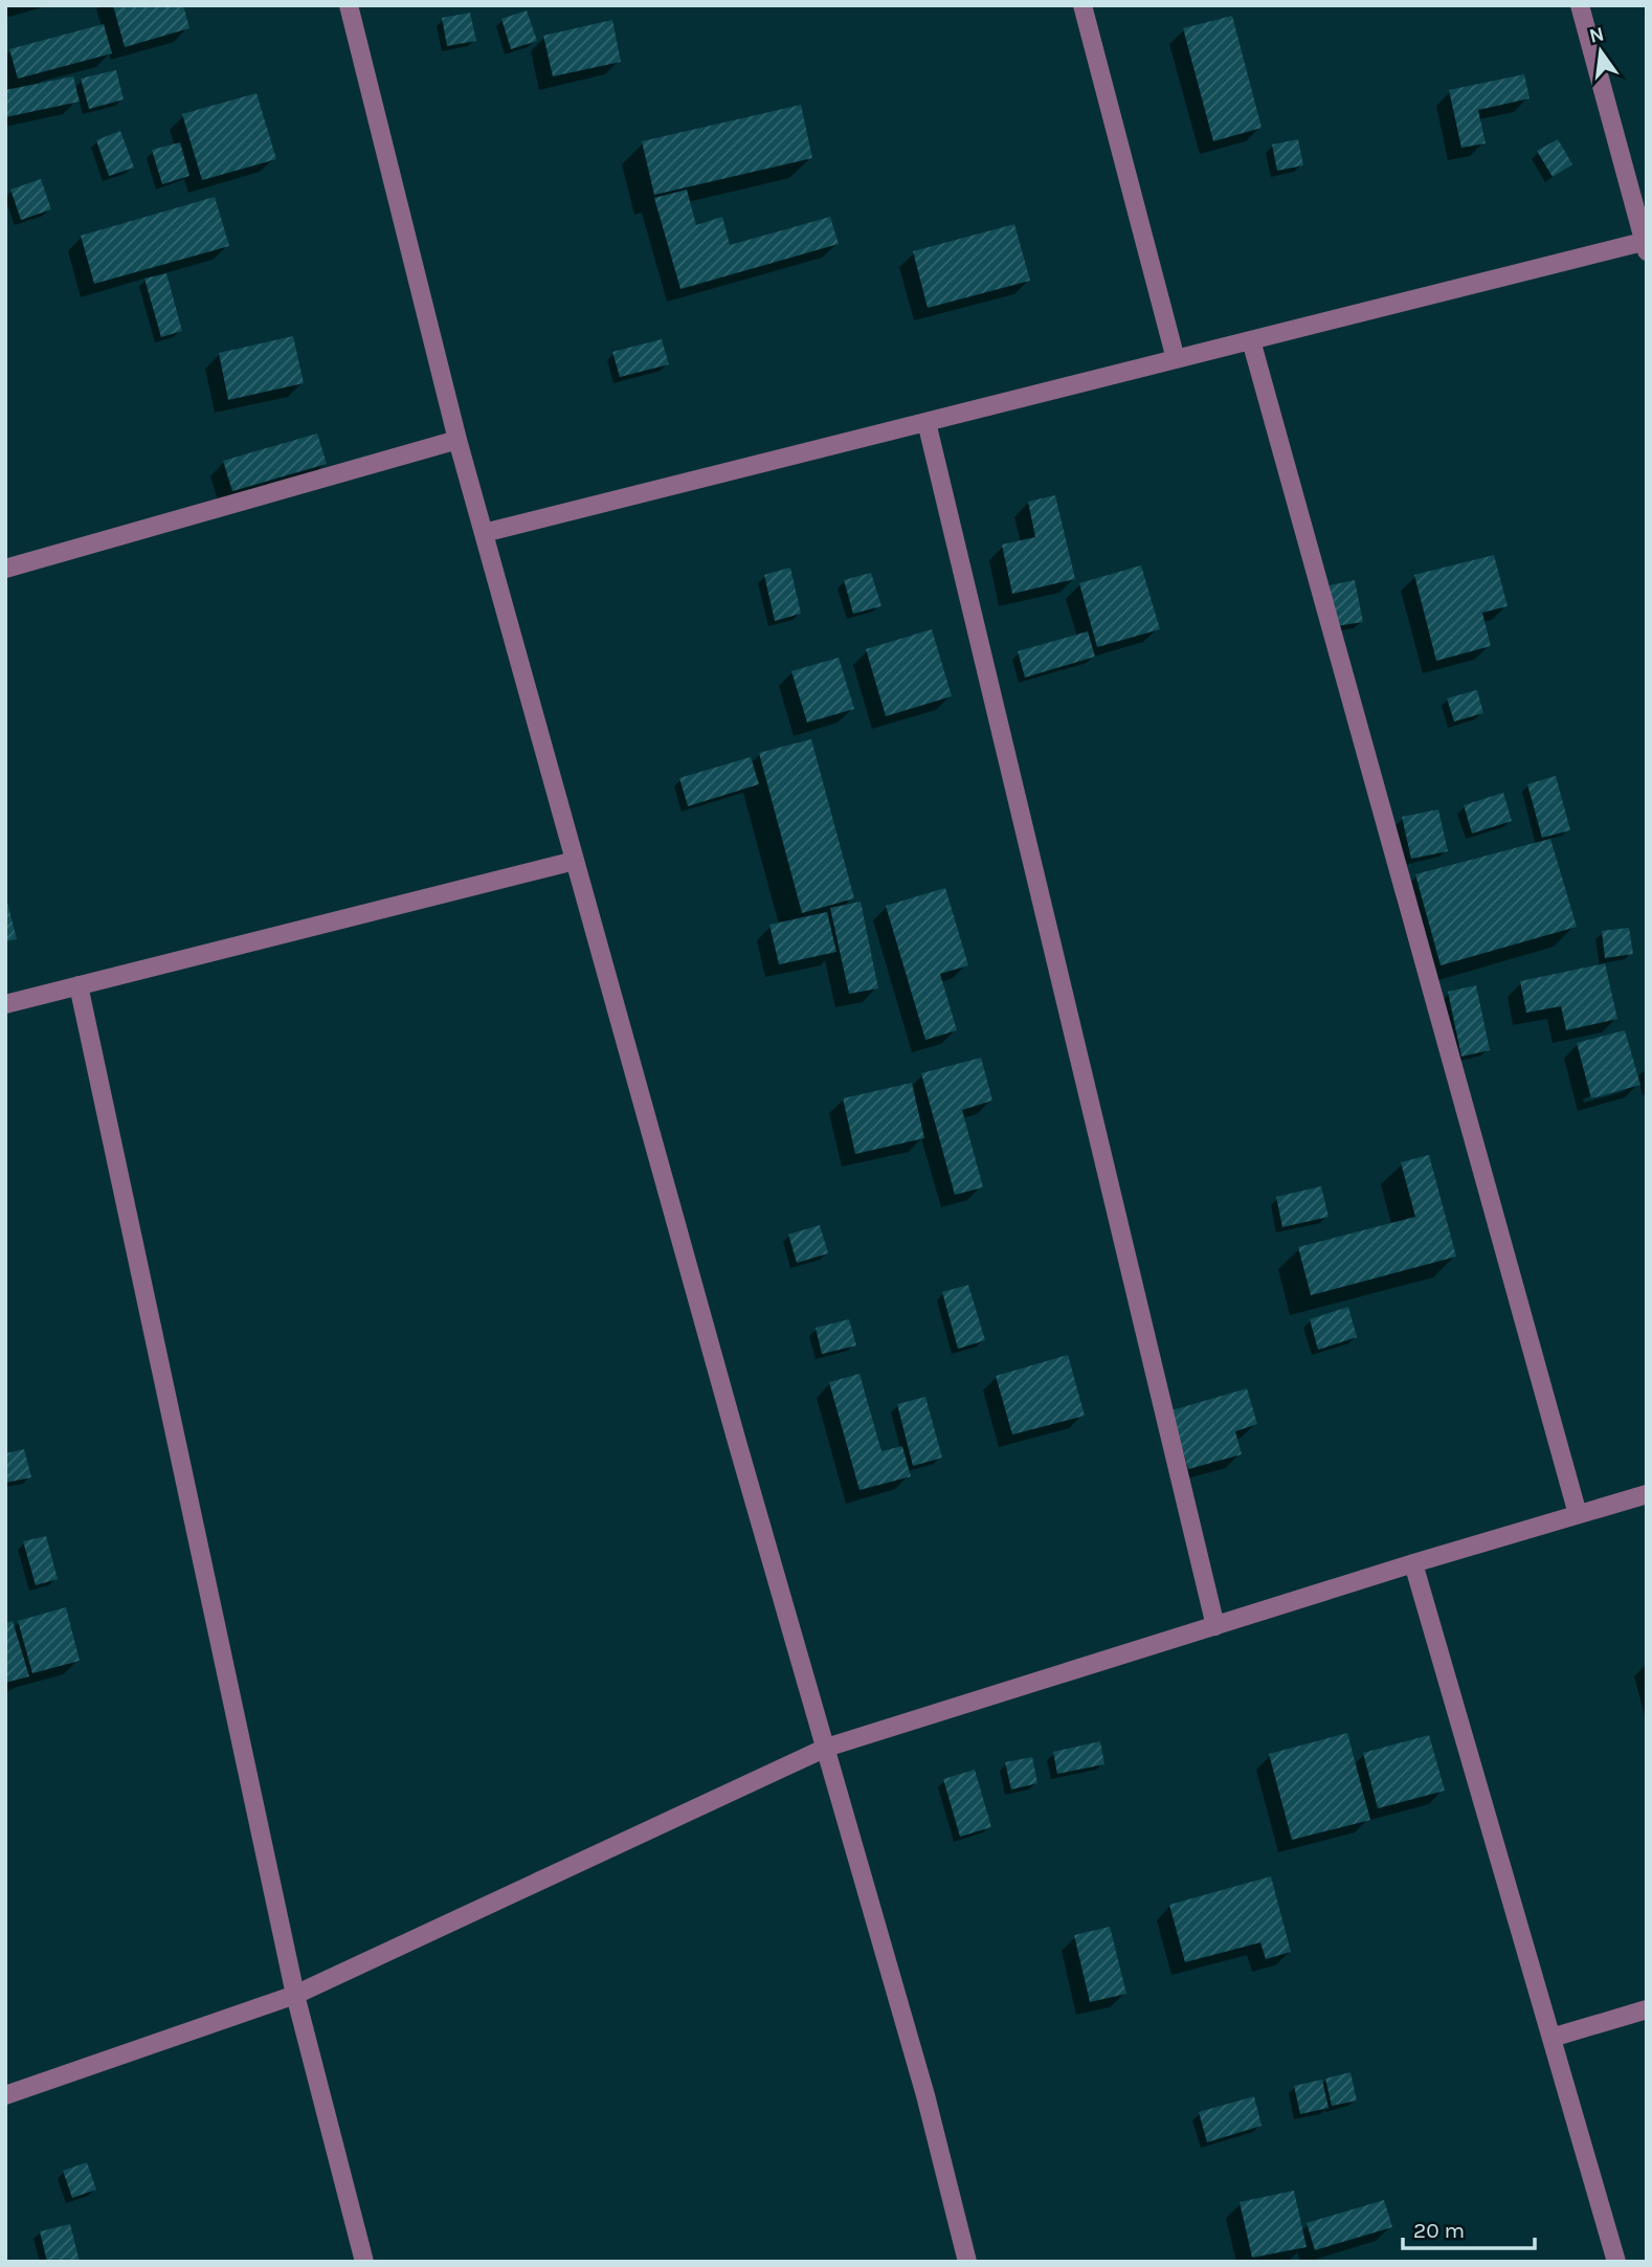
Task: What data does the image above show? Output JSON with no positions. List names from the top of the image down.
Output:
{
  "scale_bar": "20 m",
  "north": "top"
}
